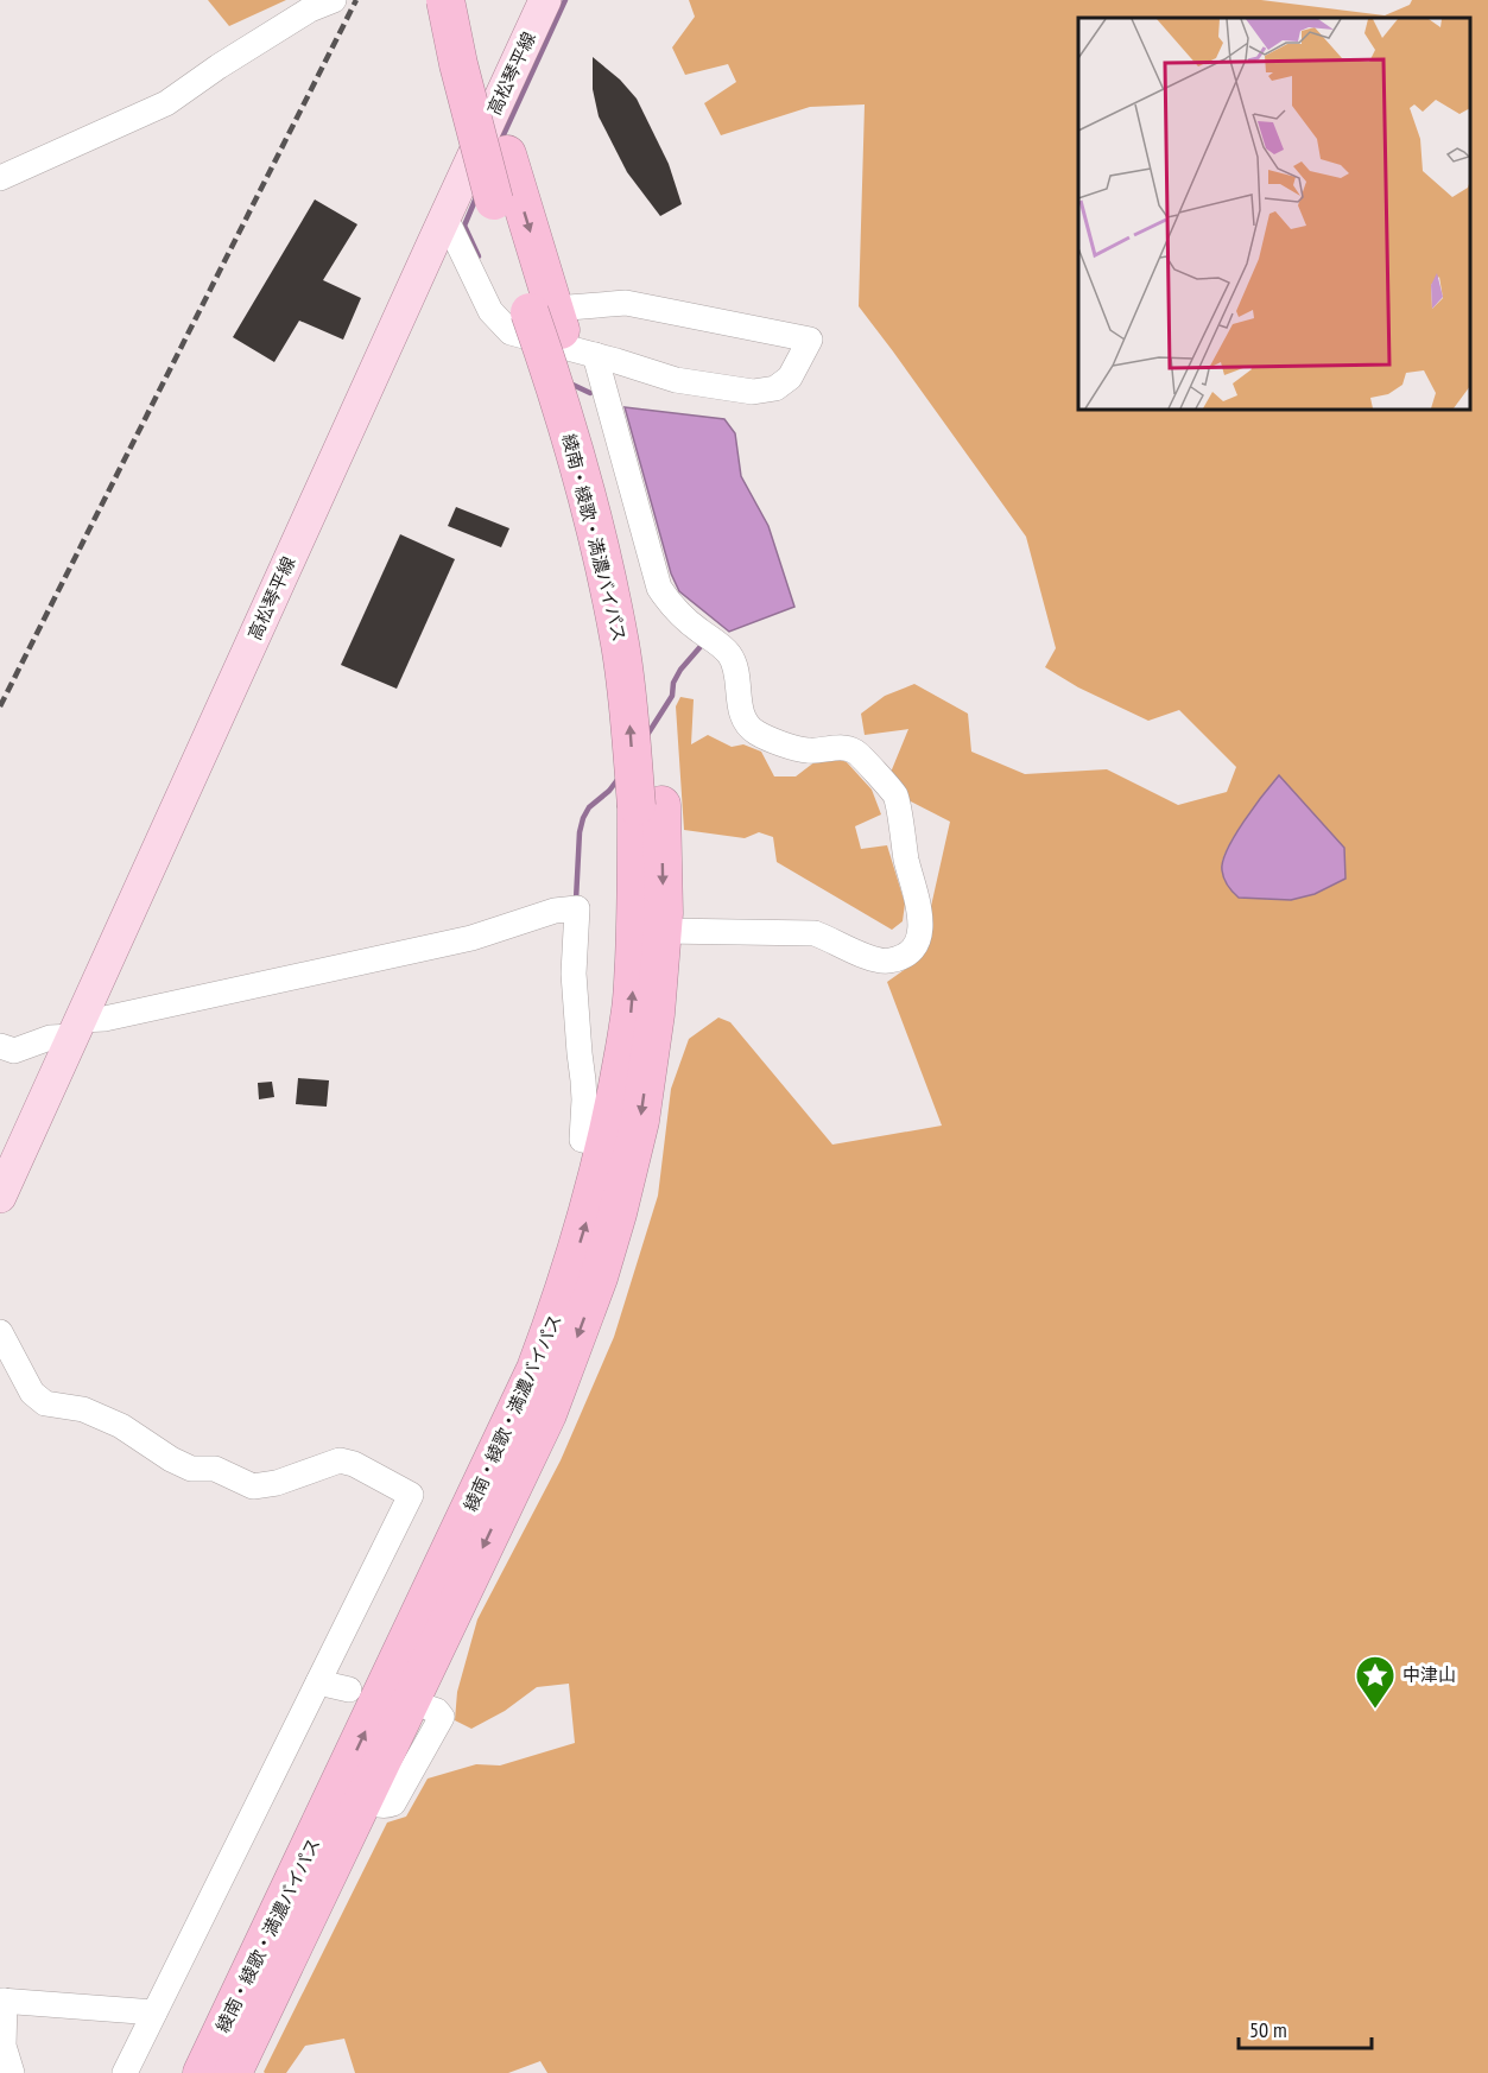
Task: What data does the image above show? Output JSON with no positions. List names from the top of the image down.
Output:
{
  "streets": {
    "highway": ["綾南・綾歌・満濃バイパス"],
    "main road": ["高松琴平線"]
  },
  "places": {
    "place": ["中津山"]
  },
  "scale_bar": "50 m"
}
